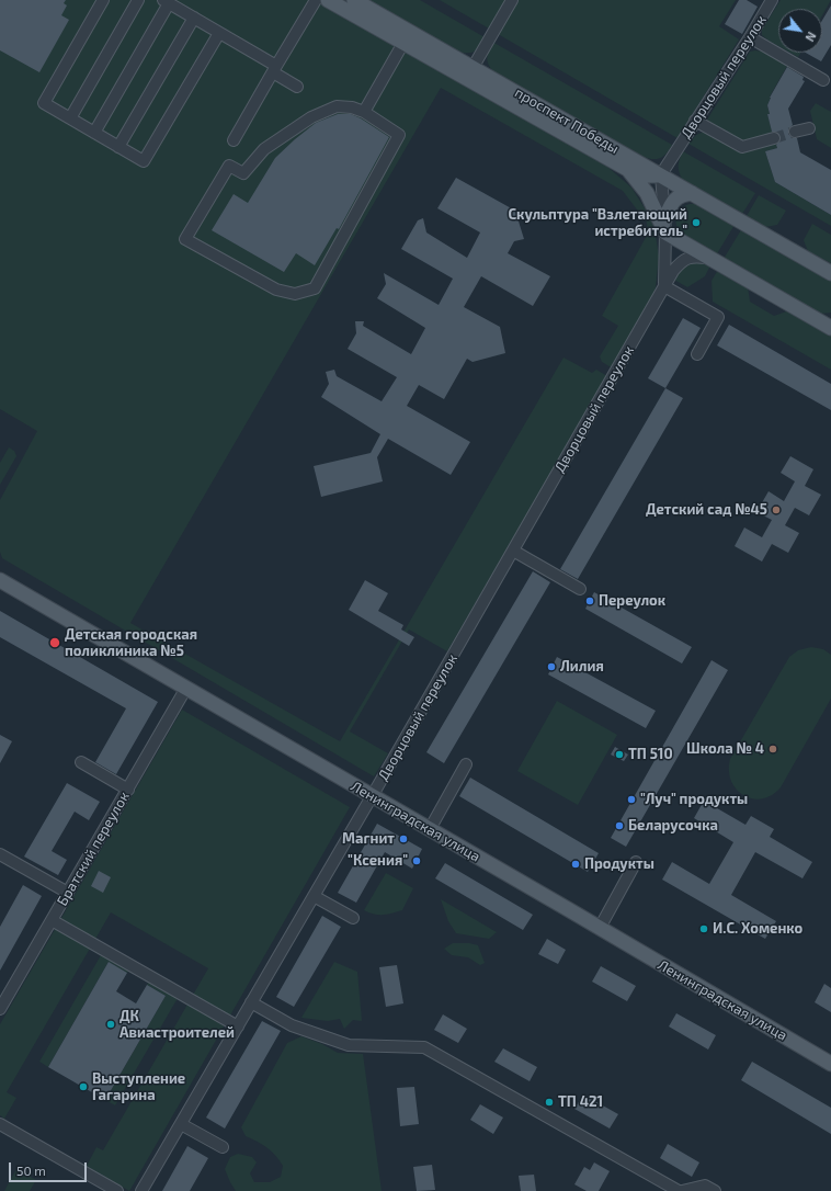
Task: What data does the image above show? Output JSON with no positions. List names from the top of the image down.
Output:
{
  "streets": {
    "main road": ["проспект Победы", "Ленинградская улица"],
    "street": ["Дворцовый переулок", "Братский переулок"]
  },
  "crossings": [
    ["Дворцовый переулок", "проспект Победы"],
    ["Дворцовый переулок", "Ленинградская улица"],
    ["Ленинградская улица", "Братский переулок"]
  ],
  "places": [
    "Скульптура \"Взлетающий истребитель\"",
    "Детский сад №45",
    "Переулок",
    "Детская городская поликлиника №5",
    "Лилия",
    "Школа № 4",
    "ТП 510",
    "\"Луч\" продукты",
    "Беларусочка",
    "Магнит",
    "\"Ксения\"",
    "Продукты",
    "И.С. Хоменко",
    "ДК Авиастроителей",
    "Выступление Гагарина",
    "ТП 421"
  ],
  "scale_bar": "50 m",
  "north": "bottom right"
}
